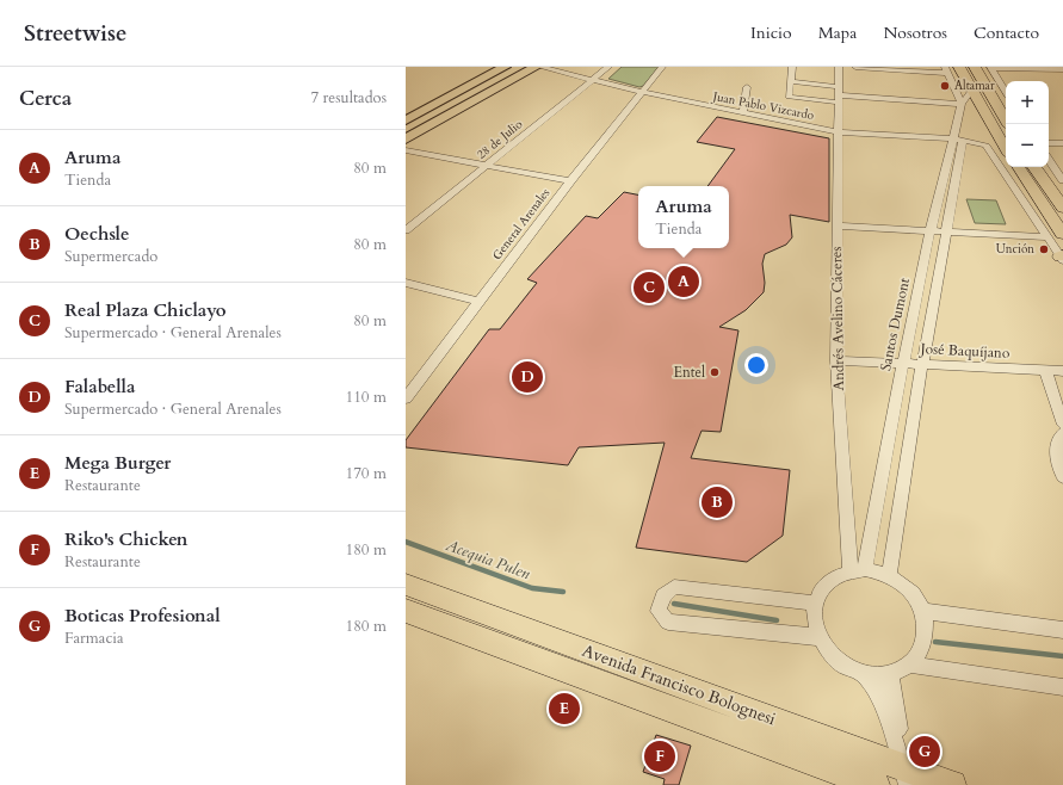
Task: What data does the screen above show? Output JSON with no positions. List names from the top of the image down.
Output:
{
  "streets": {
    "main road": ["Avenida Francisco Bolognesi"],
    "street": [
      "Juan Pablo Vizcardo",
      "28 de Julio",
      "General Arenales",
      "Andrés Avelino Cáceres",
      "Santos Dumont",
      "José Baquíjano"
    ]
  },
  "crossings": [
    ["Juan Pablo Vizcardo", "28 de Julio"],
    ["Juan Pablo Vizcardo", "General Arenales"],
    ["Juan Pablo Vizcardo", "Andrés Avelino Cáceres"],
    ["Juan Pablo Vizcardo", "Santos Dumont"],
    ["Andrés Avelino Cáceres", "Santos Dumont"],
    ["Andrés Avelino Cáceres", "José Baquíjano"],
    ["Santos Dumont", "José Baquíjano"]
  ],
  "water": ["Acequia Pulen"],
  "places": ["Altamar", "Unción", "Entel"],
  "page": {
    "header": "Streetwise",
    "nav": [
      "Inicio",
      "Mapa",
      "Nosotros",
      "Contacto"
    ],
    "heading": ["Cerca", "7 resultados"],
    "map_buttons": ["+", "−"],
    "list": [
      {
        "mark": "A",
        "name": "Aruma",
        "note": "Tienda",
        "value": "80 m"
      },
      {
        "mark": "B",
        "name": "Oechsle",
        "note": "Supermercado",
        "value": "80 m"
      },
      {
        "mark": "C",
        "name": "Real Plaza Chiclayo",
        "note": "Supermercado · General Arenales",
        "value": "80 m"
      },
      {
        "mark": "D",
        "name": "Falabella",
        "note": "Supermercado · General Arenales",
        "value": "110 m"
      },
      {
        "mark": "E",
        "name": "Mega Burger",
        "note": "Restaurante",
        "value": "170 m"
      },
      {
        "mark": "F",
        "name": "Riko's Chicken",
        "note": "Restaurante",
        "value": "180 m"
      },
      {
        "mark": "G",
        "name": "Boticas Profesional",
        "note": "Farmacia",
        "value": "180 m"
      }
    ],
    "popup": ["Aruma", "Tienda"],
    "pins": [
      "A",
      "C",
      "D",
      "B",
      "E",
      "G",
      "F"
    ]
  }
}
